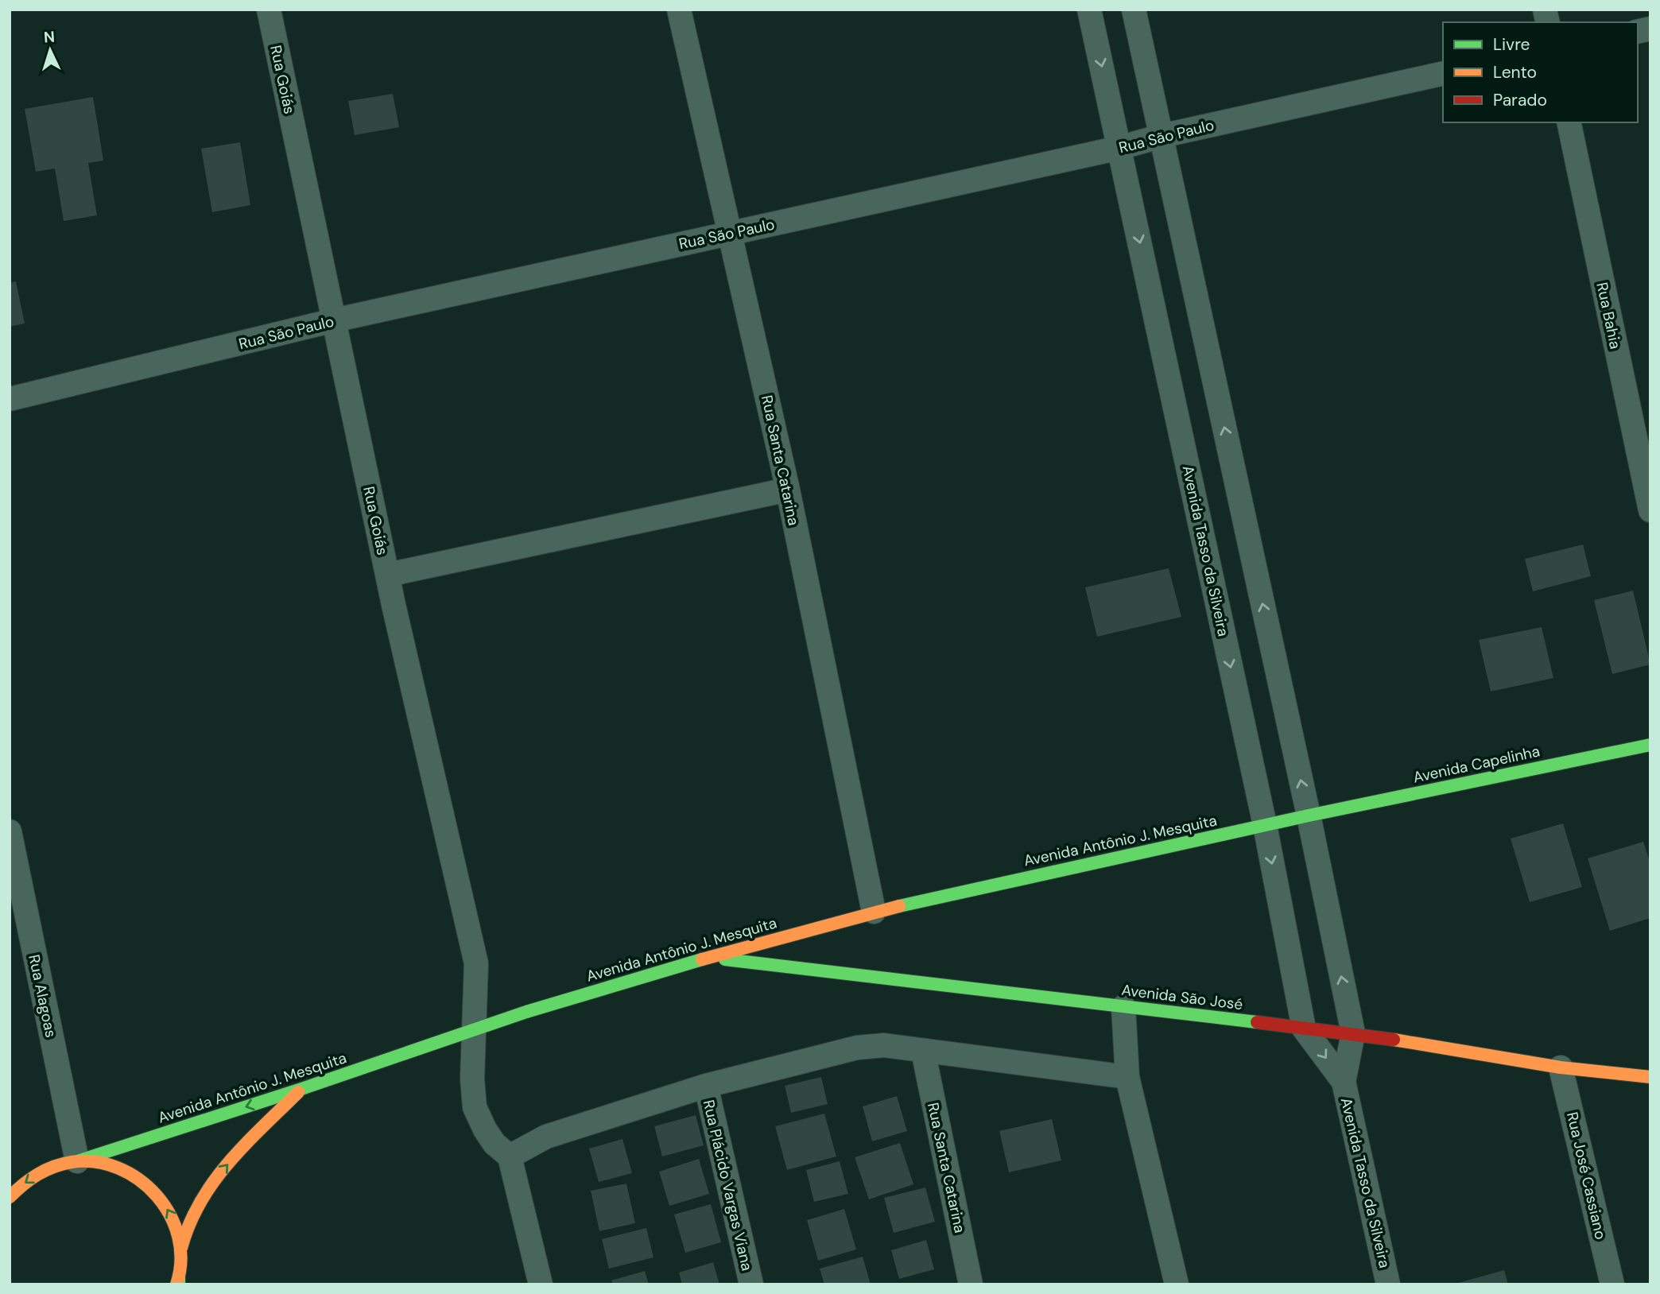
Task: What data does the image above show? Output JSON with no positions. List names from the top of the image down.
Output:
{
  "streets": {
    "main road": ["Avenida Capelinha", "Avenida Antônio J. Mesquita", "Avenida São José"],
    "street": [
      "Rua Goiás",
      "Rua São Paulo",
      "Rua Bahia",
      "Rua Santa Catarina",
      "Avenida Tasso da Silveira",
      "Rua Alagoas",
      "Rua José Cassiano",
      "Rua Plácido Vargas Viana"
    ]
  },
  "crossings": [
    ["Rua Goiás", "Rua São Paulo"],
    ["Rua Goiás", "Avenida Antônio J. Mesquita"],
    ["Rua São Paulo", "Rua Santa Catarina"],
    ["Rua São Paulo", "Avenida Tasso da Silveira"],
    ["Rua Santa Catarina", "Avenida Antônio J. Mesquita"],
    ["Avenida Tasso da Silveira", "Avenida Capelinha"],
    ["Avenida Tasso da Silveira", "Avenida Antônio J. Mesquita"],
    ["Avenida Tasso da Silveira", "Avenida São José"],
    ["Avenida Capelinha", "Avenida Antônio J. Mesquita"],
    ["Avenida Antônio J. Mesquita", "Rua Alagoas"],
    ["Avenida Antônio J. Mesquita", "Avenida São José"],
    ["Avenida São José", "Rua José Cassiano"]
  ],
  "legend": ["Livre", "Lento", "Parado"],
  "north": "top"
}
